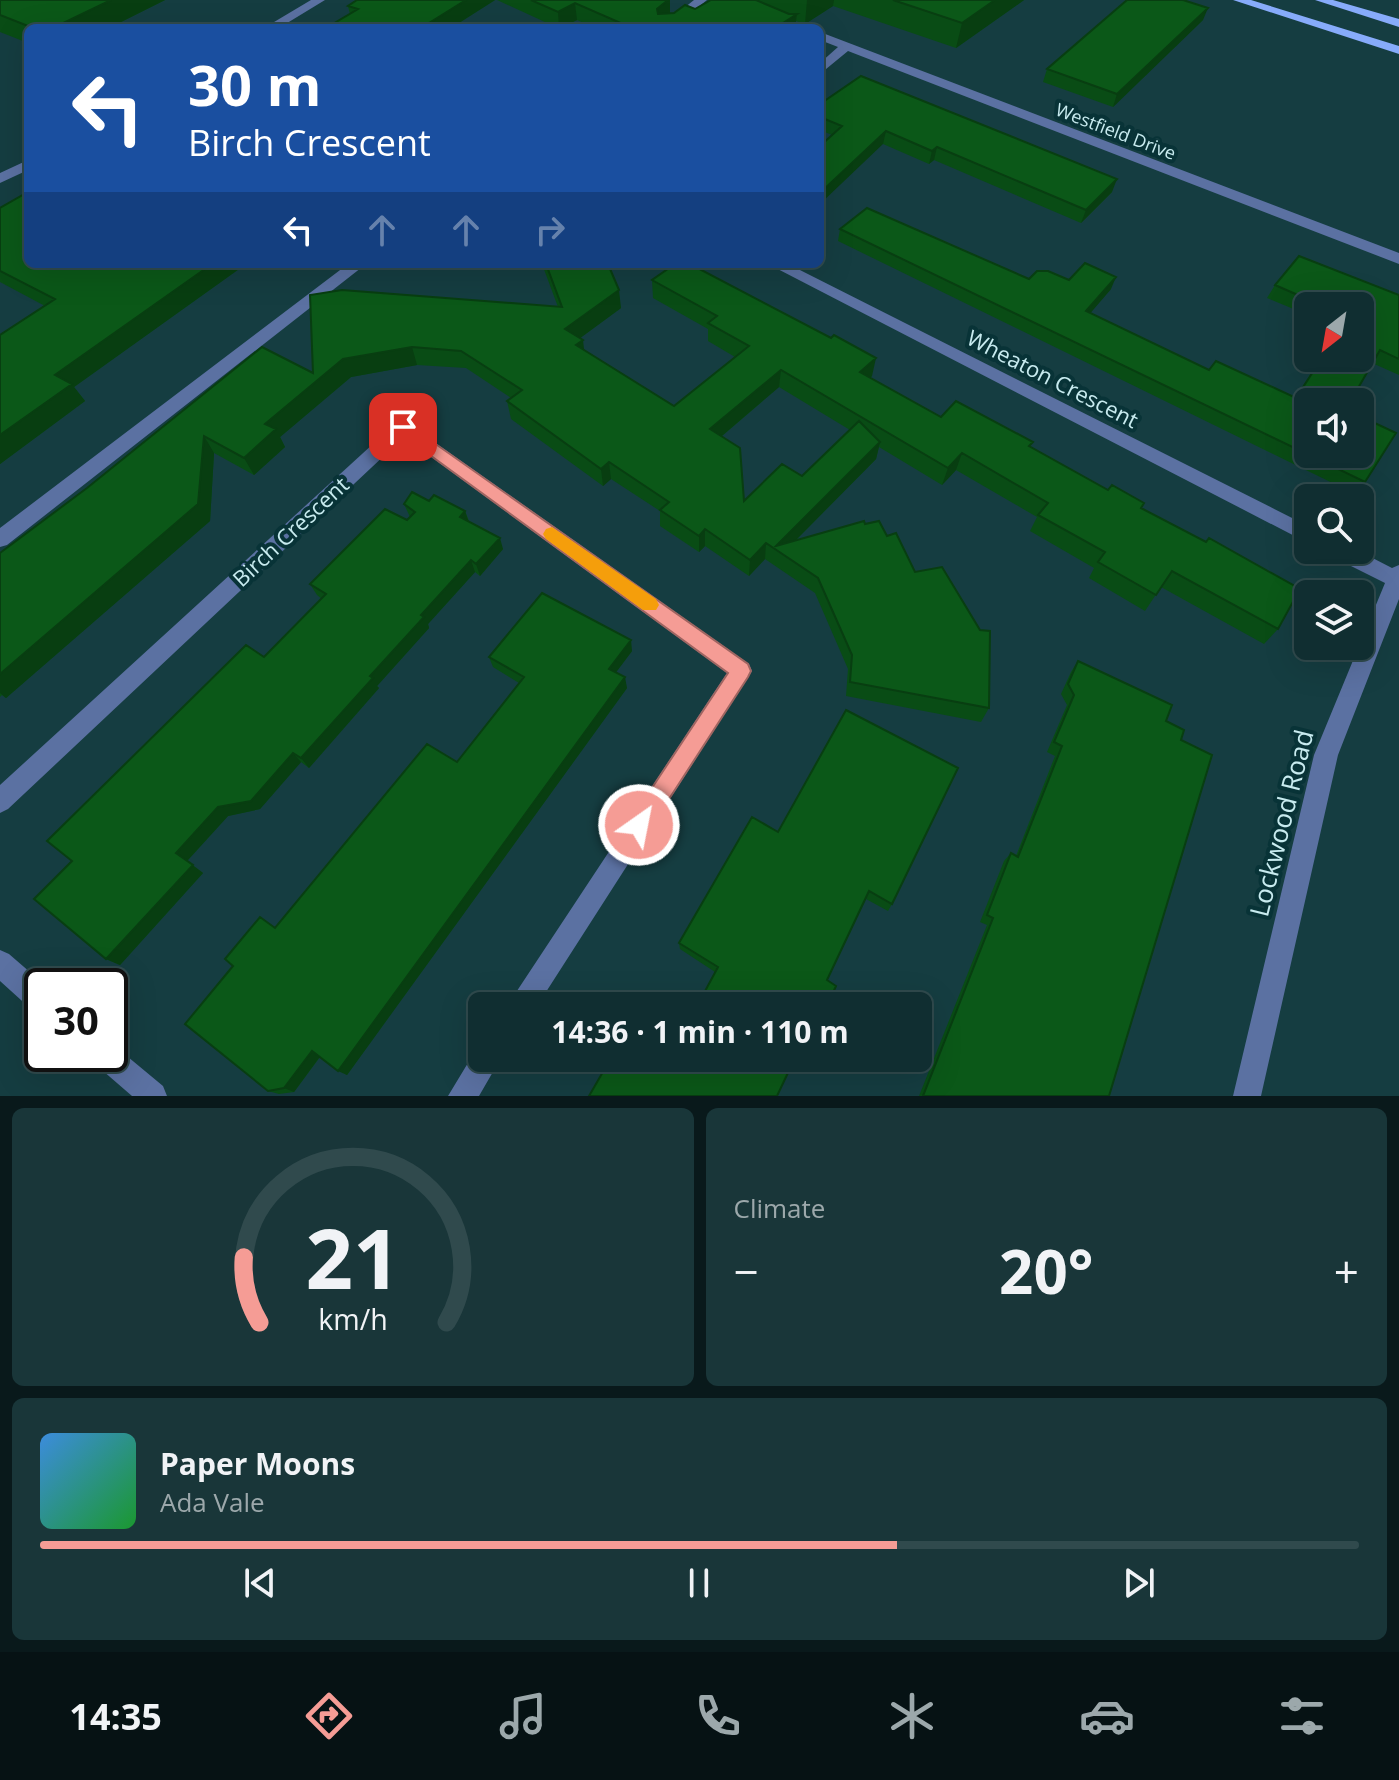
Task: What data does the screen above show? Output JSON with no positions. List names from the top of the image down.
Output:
{
  "streets": {
    "street": [
      "Westfield Drive",
      "Wheaton Crescent",
      "Birch Crescent",
      "Lockwood Road"
    ]
  },
  "north": "bottom left",
  "page": {
    "turn": ["30 m", "Birch Crescent"],
    "limit": "30",
    "trip": "14:36 · 1 min · 110 m",
    "tile": "Climate",
    "heat": ["−", "20°", "+"],
    "song": ["Paper Moons", "Ada Vale"],
    "tabs": "14:35",
    "gauge": ["21", "km/h"]
  }
}
